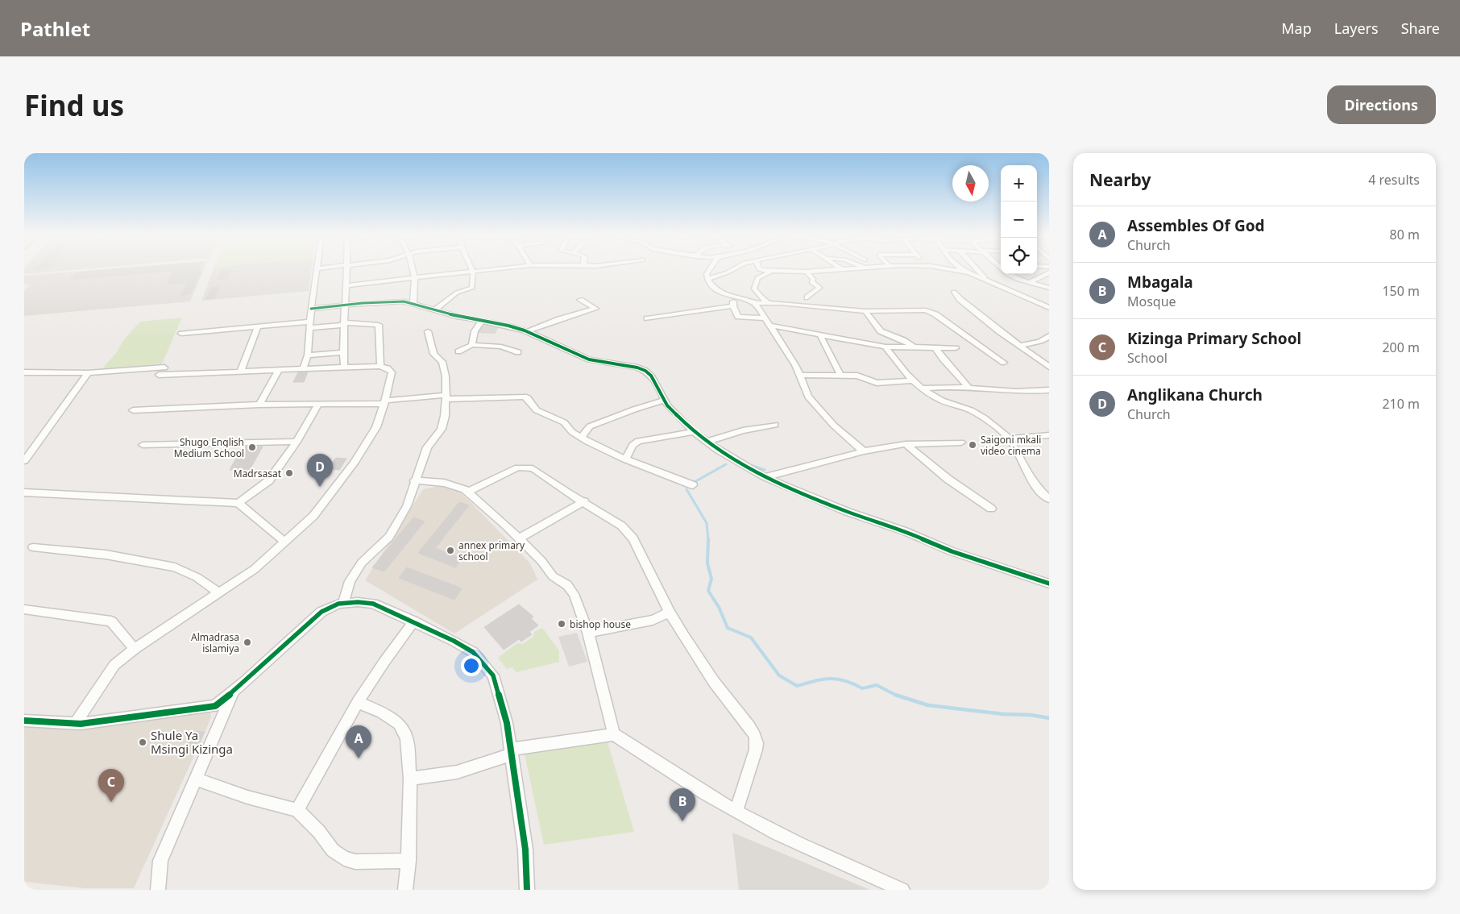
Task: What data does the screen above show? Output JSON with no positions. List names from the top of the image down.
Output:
{
  "places": [
    "Saigoni mkali video cinema",
    "Shugo English Medium School",
    "Madrsasat",
    "annex primary school",
    "bishop house",
    "Almadrasa islamiya",
    "Shule Ya Msingi Kizinga"
  ],
  "north": "bottom",
  "page": {
    "header": "Pathlet",
    "nav": ["Map", "Layers", "Share"],
    "buttons": "Directions",
    "title": "Find us",
    "heading": ["Nearby", "4 results"],
    "map_buttons": ["+", "−"],
    "list": [
      {
        "mark": "A",
        "name": "Assembles Of God",
        "note": "Church",
        "value": "80 m"
      },
      {
        "mark": "B",
        "name": "Mbagala",
        "note": "Mosque",
        "value": "150 m"
      },
      {
        "mark": "C",
        "name": "Kizinga Primary School",
        "note": "School",
        "value": "200 m"
      },
      {
        "mark": "D",
        "name": "Anglikana Church",
        "note": "Church",
        "value": "210 m"
      }
    ],
    "pins": [
      "D",
      "A",
      "C",
      "B"
    ]
  }
}
